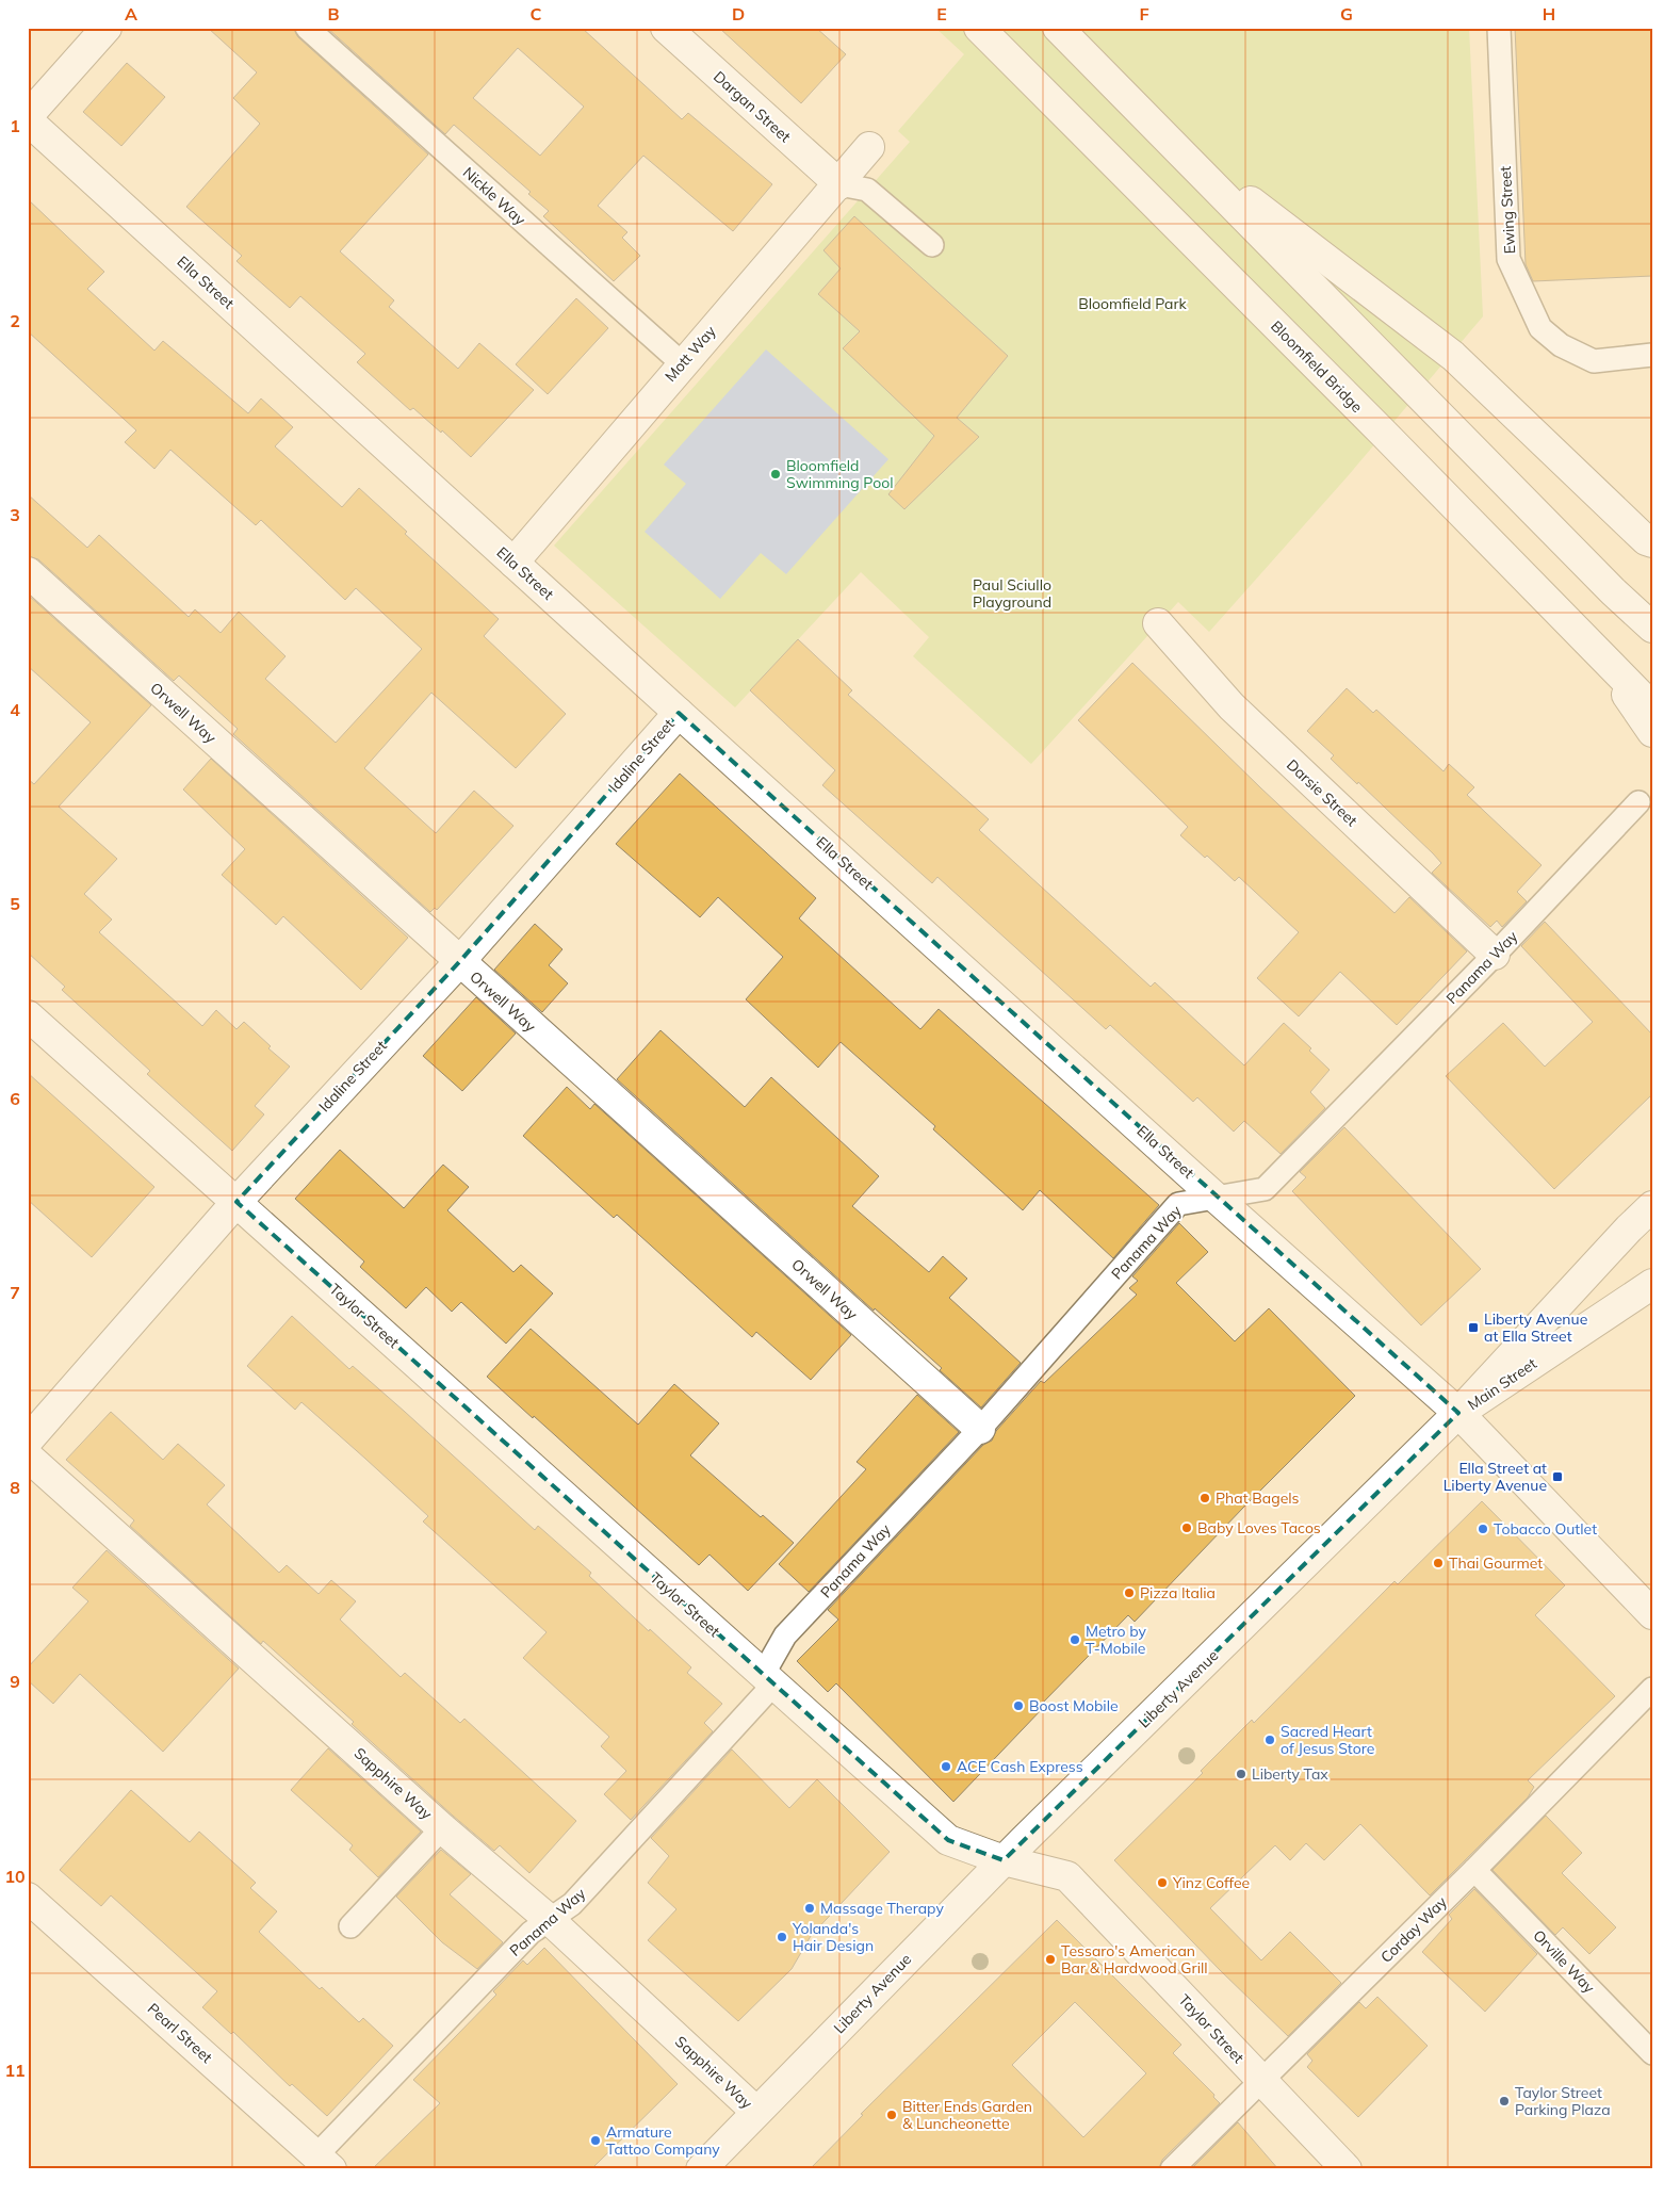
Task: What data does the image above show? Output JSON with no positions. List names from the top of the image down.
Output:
{
  "streets": {
    "street": [
      "Dargan Street",
      "Ella Street",
      "Mott Way",
      "Bloomfield Bridge",
      "Orwell Way",
      "Idaline Street",
      "Darsie Street",
      "Taylor Street",
      "Main Street",
      "Liberty Avenue",
      "Sapphire Way",
      "Pearl Street"
    ],
    "lane": [
      "Nickle Way",
      "Ewing Street",
      "Panama Way",
      "Corday Way",
      "Orville Way"
    ]
  },
  "crossings": [
    ["Dargan Street", "Mott Way"],
    ["Nickle Way", "Mott Way"],
    ["Ella Street", "Mott Way"],
    ["Ella Street", "Idaline Street"],
    ["Ella Street", "Panama Way"],
    ["Ella Street", "Main Street"],
    ["Ella Street", "Liberty Avenue"],
    ["Orwell Way", "Idaline Street"],
    ["Orwell Way", "Panama Way"],
    ["Idaline Street", "Taylor Street"],
    ["Darsie Street", "Panama Way"],
    ["Panama Way", "Taylor Street"],
    ["Panama Way", "Sapphire Way"],
    ["Panama Way", "Pearl Street"],
    ["Taylor Street", "Liberty Avenue"],
    ["Taylor Street", "Corday Way"],
    ["Main Street", "Liberty Avenue"],
    ["Liberty Avenue", "Sapphire Way"],
    ["Corday Way", "Orville Way"]
  ],
  "parks": ["Bloomfield Park", "Paul Sciullo Playground"],
  "places": {
    "other": [
      "Bloomfield Swimming Pool",
      "Phat Bagels",
      "Baby Loves Tacos",
      "Tobacco Outlet",
      "Thai Gourmet",
      "Pizza Italia",
      "Metro by T-Mobile",
      "Boost Mobile",
      "Sacred Heart of Jesus Store",
      "ACE Cash Express",
      "Liberty Tax",
      "Yinz Coffee",
      "Massage Therapy",
      "Yolanda's Hair Design",
      "Tessaro's American Bar & Hardwood Grill",
      "Taylor Street Parking Plaza",
      "Bitter Ends Garden & Luncheonette",
      "Armature Tattoo Company"
    ],
    "transit": ["Liberty Avenue at Ella Street", "Ella Street at Liberty Avenue"]
  },
  "grid": {
    "columns": [
      "A",
      "B",
      "C",
      "D",
      "E",
      "F",
      "G",
      "H"
    ],
    "rows": [
      "1",
      "2",
      "3",
      "4",
      "5",
      "6",
      "7",
      "8",
      "9",
      "10",
      "11"
    ]
  }
}
